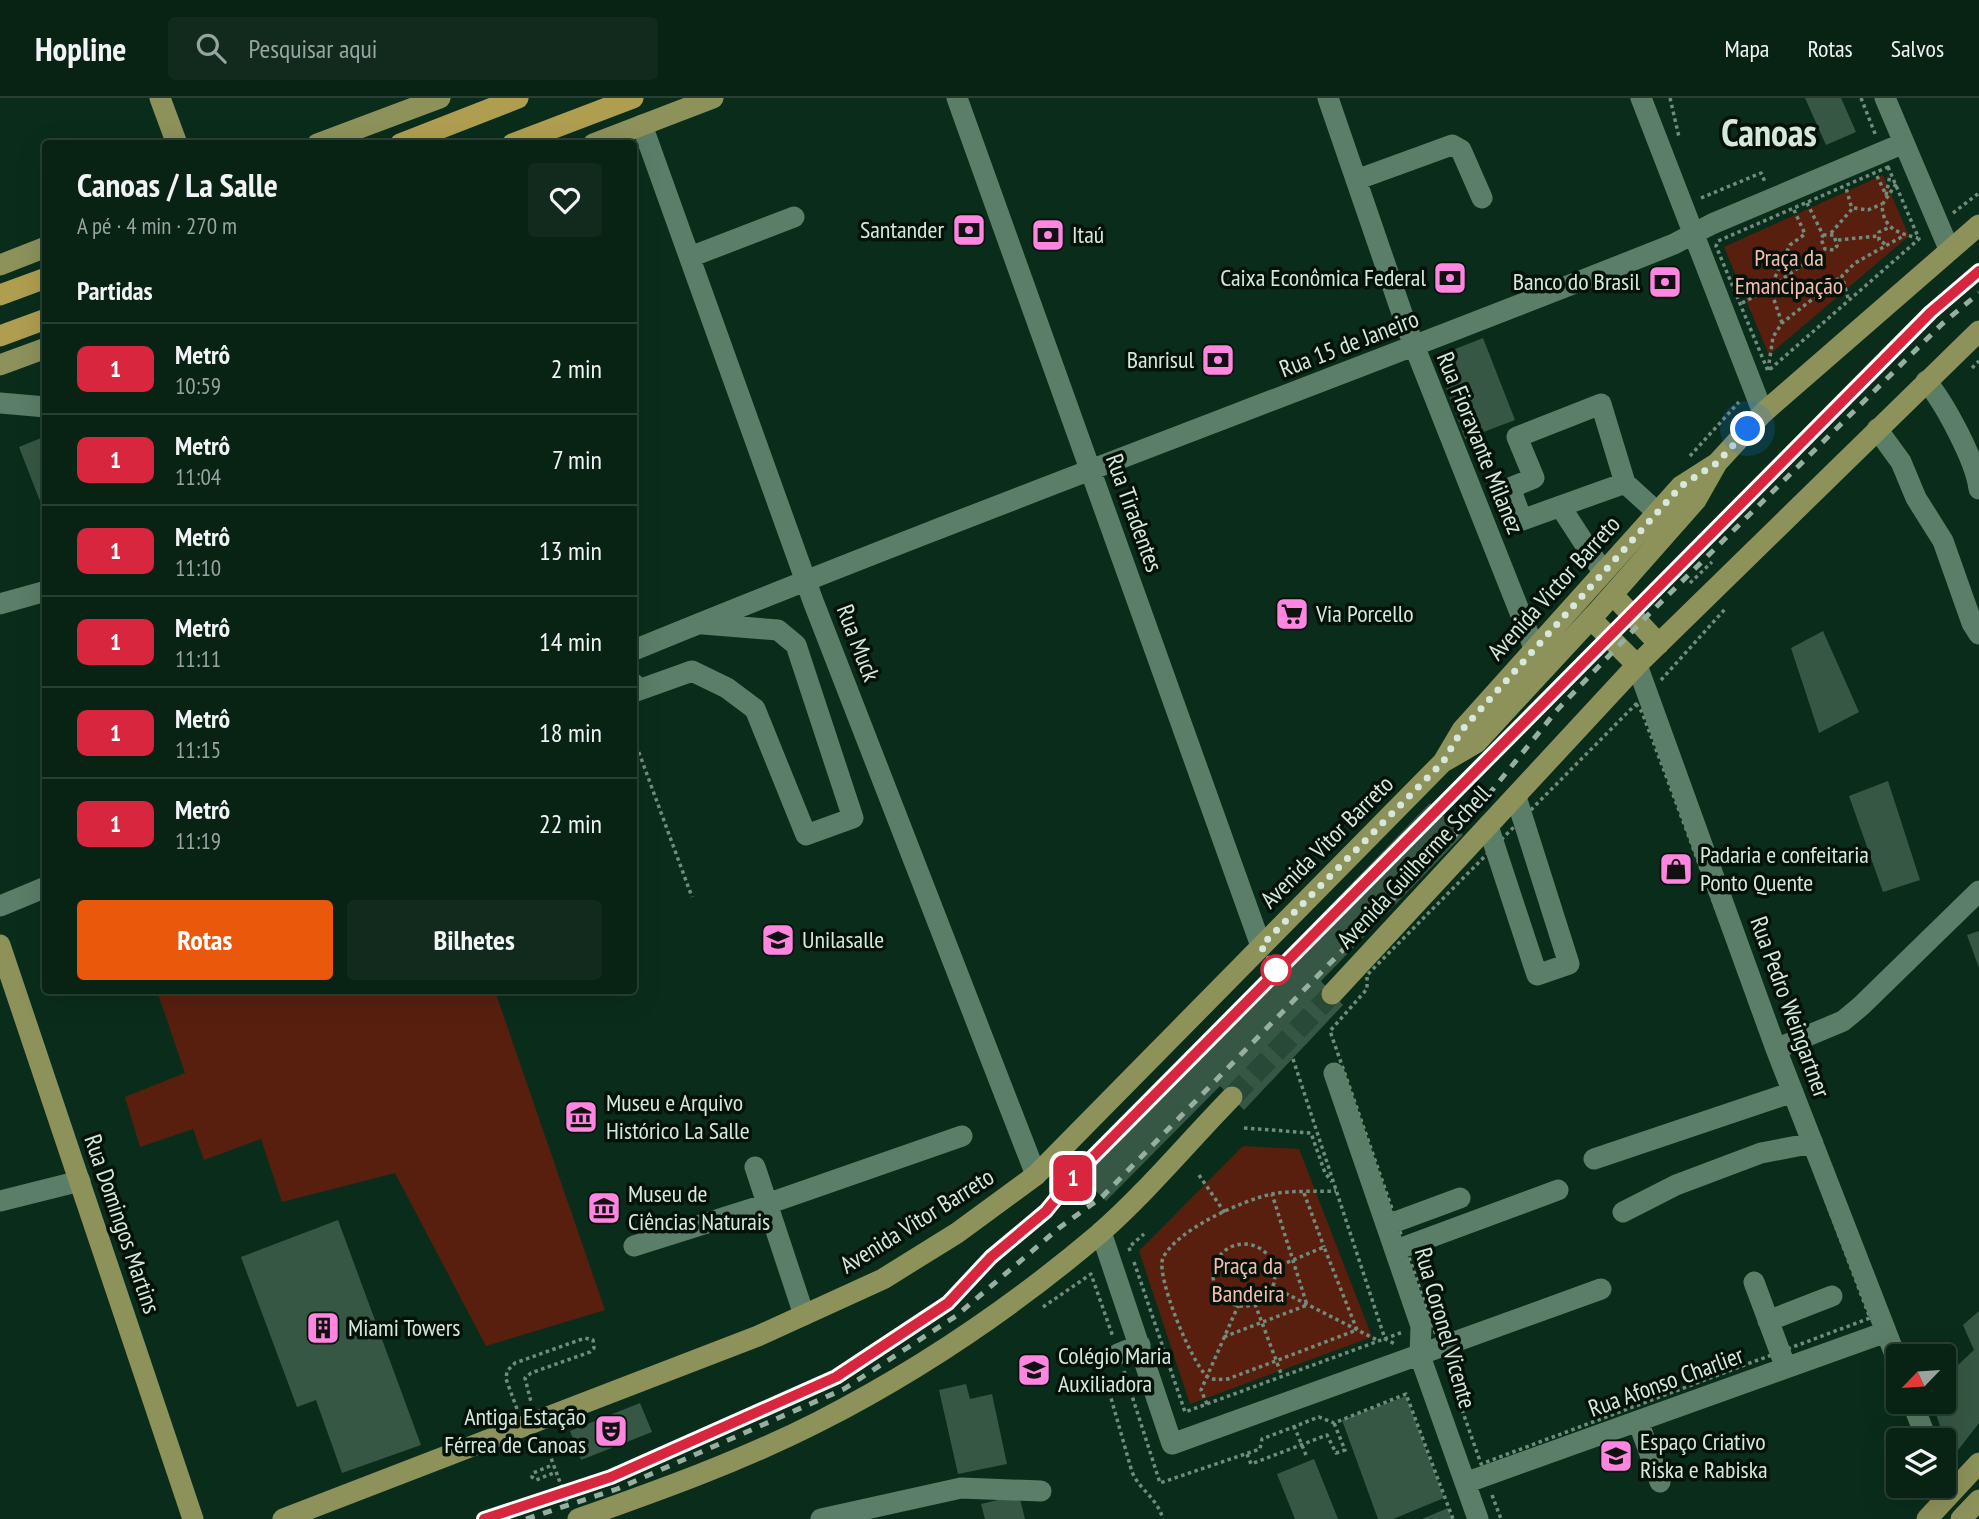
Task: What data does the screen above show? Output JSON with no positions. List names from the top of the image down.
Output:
{
  "streets": {
    "main road": [
      "Avenida Victor Barreto",
      "Avenida Vitor Barreto",
      "Avenida Guilherme Schell",
      "Rua Domingos Martins"
    ],
    "street": [
      "Rua 15 de Janeiro",
      "Rua Fioravante Milanez",
      "Rua Tiradentes",
      "Rua Muck",
      "Rua Pedro Weingartner",
      "Rua Coronel Vicente",
      "Rua Afonso Charlier"
    ]
  },
  "crossings": [
    ["Rua 15 de Janeiro", "Rua Fioravante Milanez"],
    ["Rua 15 de Janeiro", "Rua Tiradentes"],
    ["Rua 15 de Janeiro", "Rua Muck"],
    ["Rua Fioravante Milanez", "Avenida Victor Barreto"],
    ["Rua Tiradentes", "Avenida Vitor Barreto"],
    ["Avenida Victor Barreto", "Avenida Vitor Barreto"],
    ["Rua Muck", "Avenida Vitor Barreto"],
    ["Avenida Guilherme Schell", "Rua Pedro Weingartner"],
    ["Rua Pedro Weingartner", "Rua Afonso Charlier"],
    ["Rua Coronel Vicente", "Rua Afonso Charlier"]
  ],
  "districts": ["Canoas"],
  "parks": ["Praça da Emancipação", "Praça da Bandeira"],
  "places": {
    "bank": [
      "Santander",
      "Itaú",
      "Caixa Econômica Federal",
      "Banco do Brasil",
      "Banrisul"
    ],
    "supermarket": ["Via Porcello"],
    "shop": ["Padaria e confeitaria Ponto Quente"],
    "school or university": ["Unilasalle", "Colégio Maria Auxiliadora", "Espaço Criativo Riska e Rabiska"],
    "museum": ["Museu e Arquivo Histórico La Salle", "Museu de Ciências Naturais"],
    "building": ["Miami Towers"],
    "theatre": ["Antiga Estação Férrea de Canoas"]
  },
  "lines": ["metro line 1"],
  "north": "bottom left",
  "page": {
    "header": "Hopline",
    "search": "Pesquisar aqui",
    "nav": ["Mapa", "Rotas", "Salvos"],
    "on_map": "1",
    "heading": [
      ["Canoas / La Salle", "A pé · 4 min · 270 m"],
      "Partidas"
    ],
    "list": [
      {
        "mark": "1",
        "name": "Metrô",
        "note": "10:59",
        "value": "2 min"
      },
      {
        "mark": "1",
        "name": "Metrô",
        "note": "11:04",
        "value": "7 min"
      },
      {
        "mark": "1",
        "name": "Metrô",
        "note": "11:10",
        "value": "13 min"
      },
      {
        "mark": "1",
        "name": "Metrô",
        "note": "11:11",
        "value": "14 min"
      },
      {
        "mark": "1",
        "name": "Metrô",
        "note": "11:15",
        "value": "18 min"
      },
      {
        "mark": "1",
        "name": "Metrô",
        "note": "11:19",
        "value": "22 min"
      }
    ],
    "buttons": ["Rotas", "Bilhetes"]
  }
}
